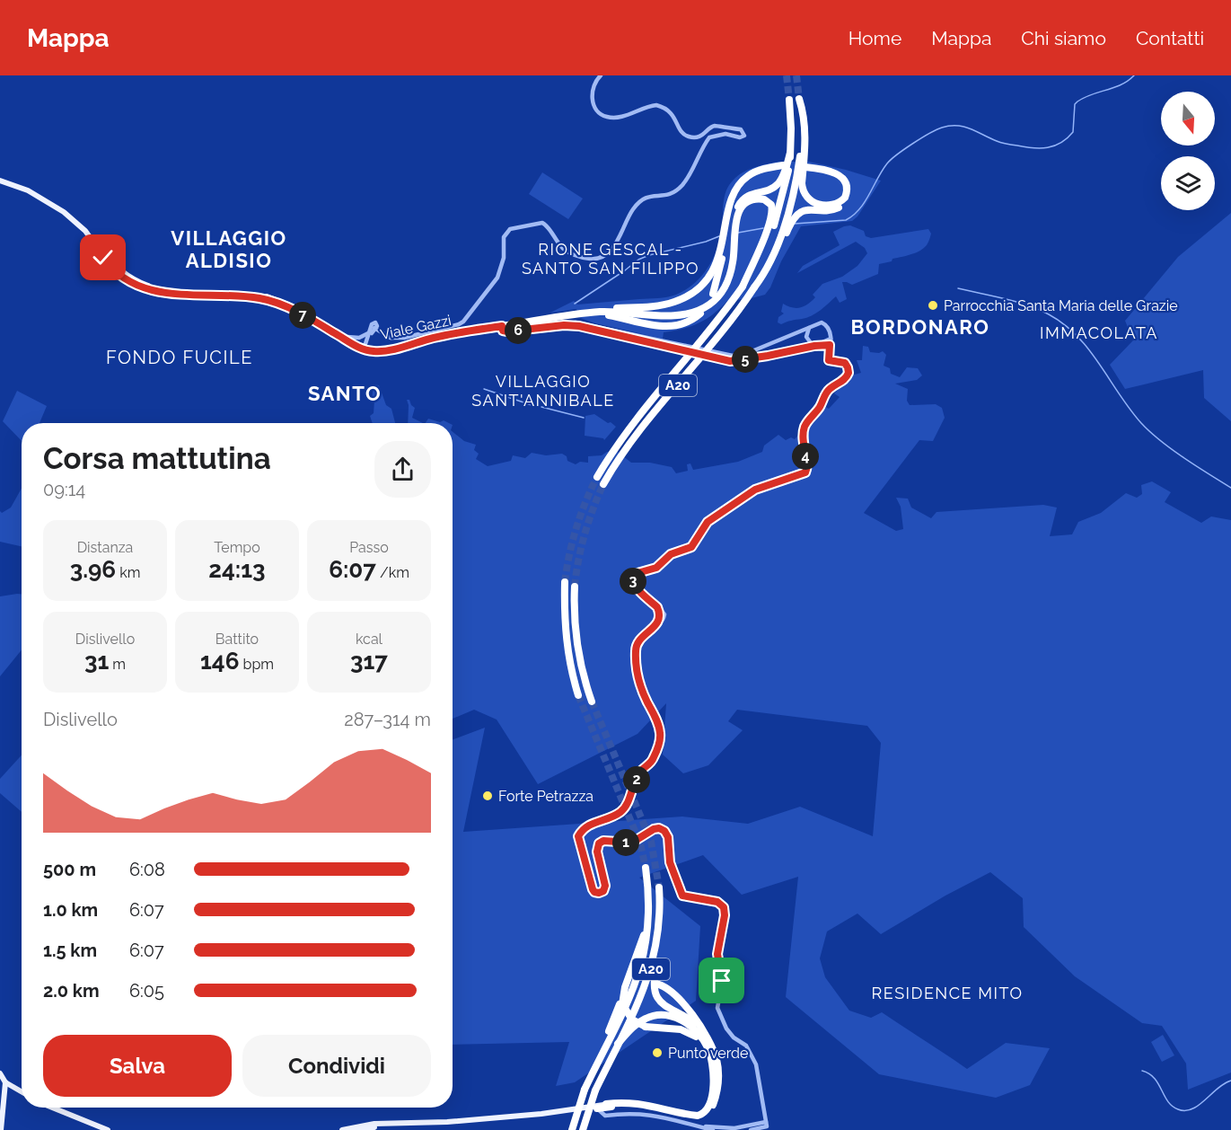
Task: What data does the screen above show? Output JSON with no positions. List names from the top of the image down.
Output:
{
  "streets": {
    "highway": ["A20"],
    "main road": ["Viale Gazzi"]
  },
  "districts": [
    "VILLAGGIO ALDISIO",
    "RIONE GESCAL - SANTO SAN FILIPPO",
    "BORDONARO",
    "IMMACOLATA",
    "FONDO FUCILE",
    "VILLAGGIO SANT'ANNIBALE",
    "SANTO",
    "RESIDENCE MITO"
  ],
  "places": ["Parrocchia Santa Maria delle Grazie", "Forte Petrazza", "Punto verde"],
  "north": "bottom",
  "page": {
    "header": "Mappa",
    "nav": [
      "Home",
      "Mappa",
      "Chi siamo",
      "Contatti"
    ],
    "pins": [
      "7",
      "6",
      "5",
      "4",
      "3",
      "2",
      "1"
    ],
    "heading": ["Corsa mattutina", "09:14"],
    "stats": [
      ["Distanza", "3.96 km"],
      ["Tempo", "24:13"],
      ["Passo", "6:07 /km"],
      ["Dislivello", "31 m"],
      ["Battito", "146 bpm"],
      ["kcal", "317"]
    ],
    "chart": ["Dislivello", "287–314 m"],
    "list": [
      {
        "name": "500 m",
        "note": "6:08"
      },
      {
        "name": "1.0 km",
        "note": "6:07"
      },
      {
        "name": "1.5 km",
        "note": "6:07"
      },
      {
        "name": "2.0 km",
        "note": "6:05"
      }
    ],
    "buttons": ["Salva", "Condividi"]
  }
}
